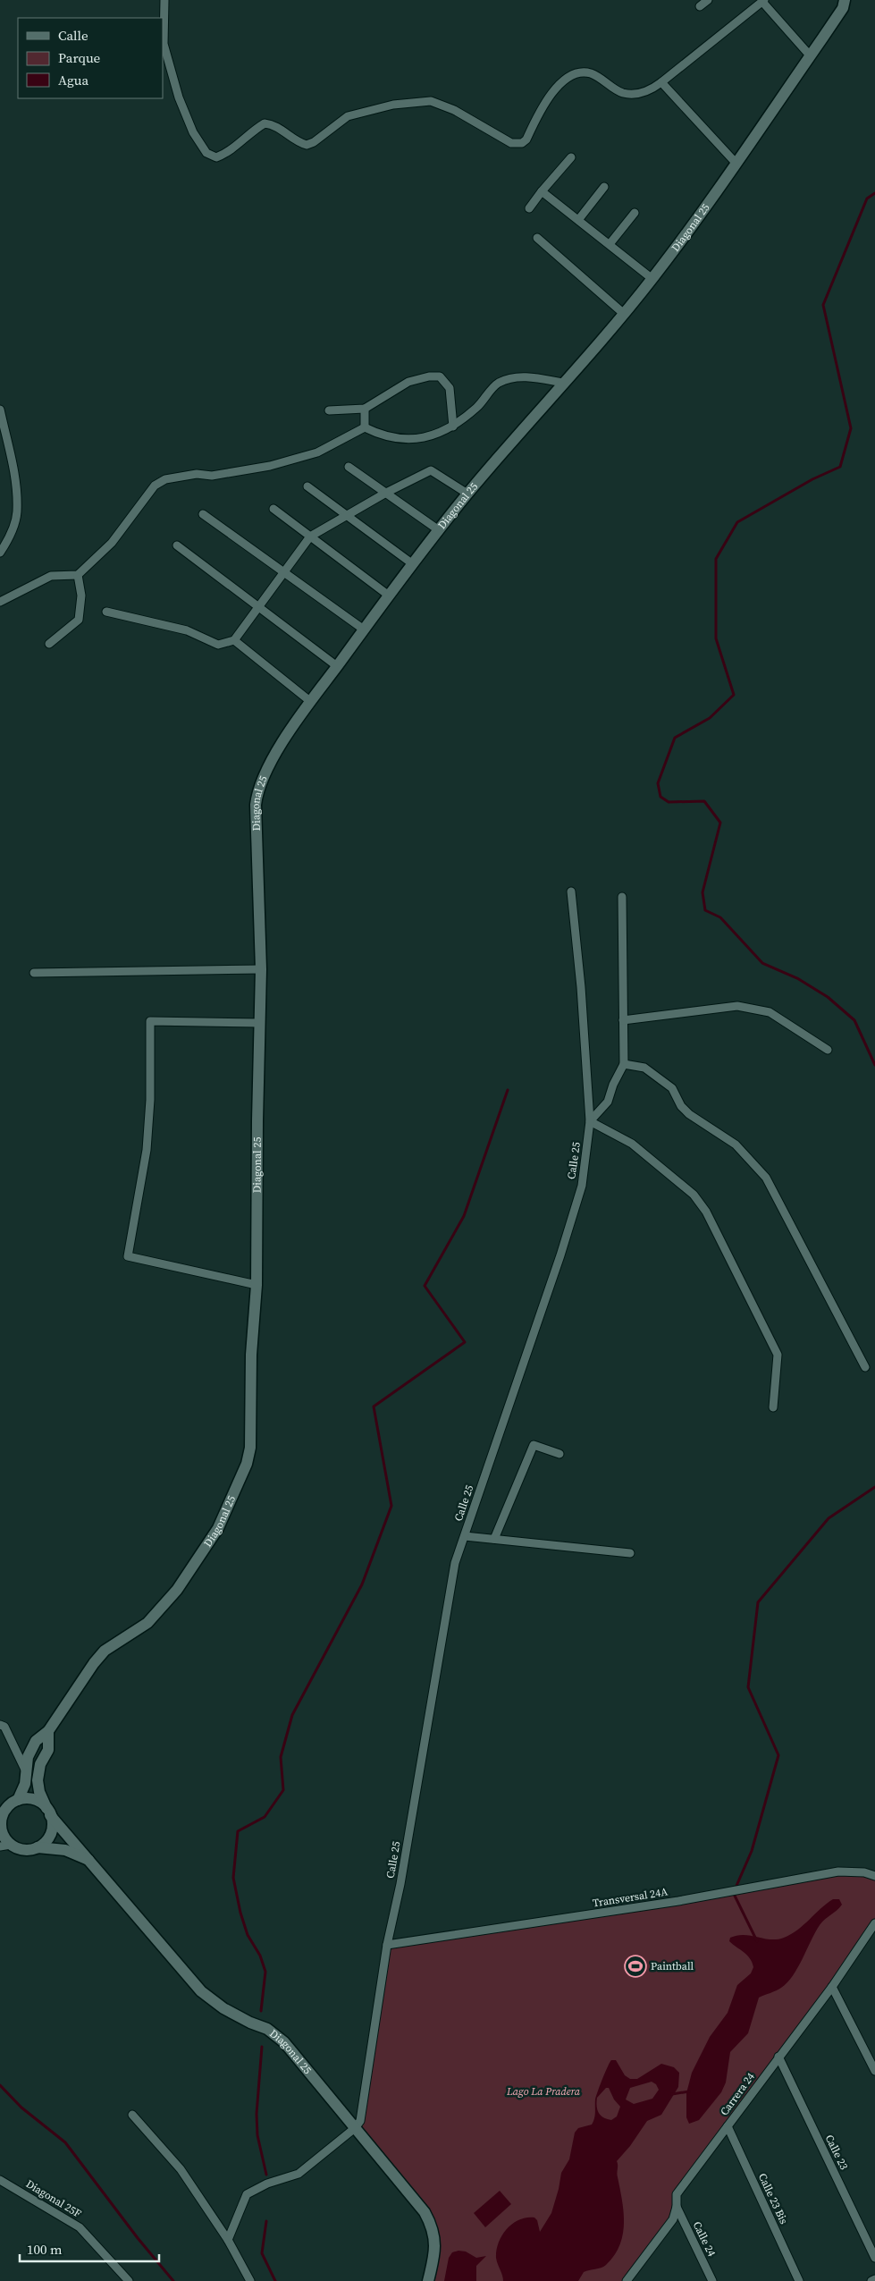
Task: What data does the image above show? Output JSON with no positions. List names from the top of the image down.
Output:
{
  "streets": {
    "street": [
      "Diagonal 25",
      "Calle 25",
      "Transversal 24A",
      "Carrera 24",
      "Calle 23",
      "Diagonal 25F",
      "Calle 23 Bis",
      "Calle 24"
    ]
  },
  "crossings": [
    ["Diagonal 25", "Calle 25"],
    ["Calle 25", "Transversal 24A"],
    ["Carrera 24", "Calle 23"],
    ["Carrera 24", "Calle 23 Bis"],
    ["Carrera 24", "Calle 24"]
  ],
  "parks": ["Lago La Pradera"],
  "places": {
    "sports": ["Paintball"]
  },
  "legend": ["Calle", "Parque", "Agua"],
  "scale_bar": "100 m"
}
